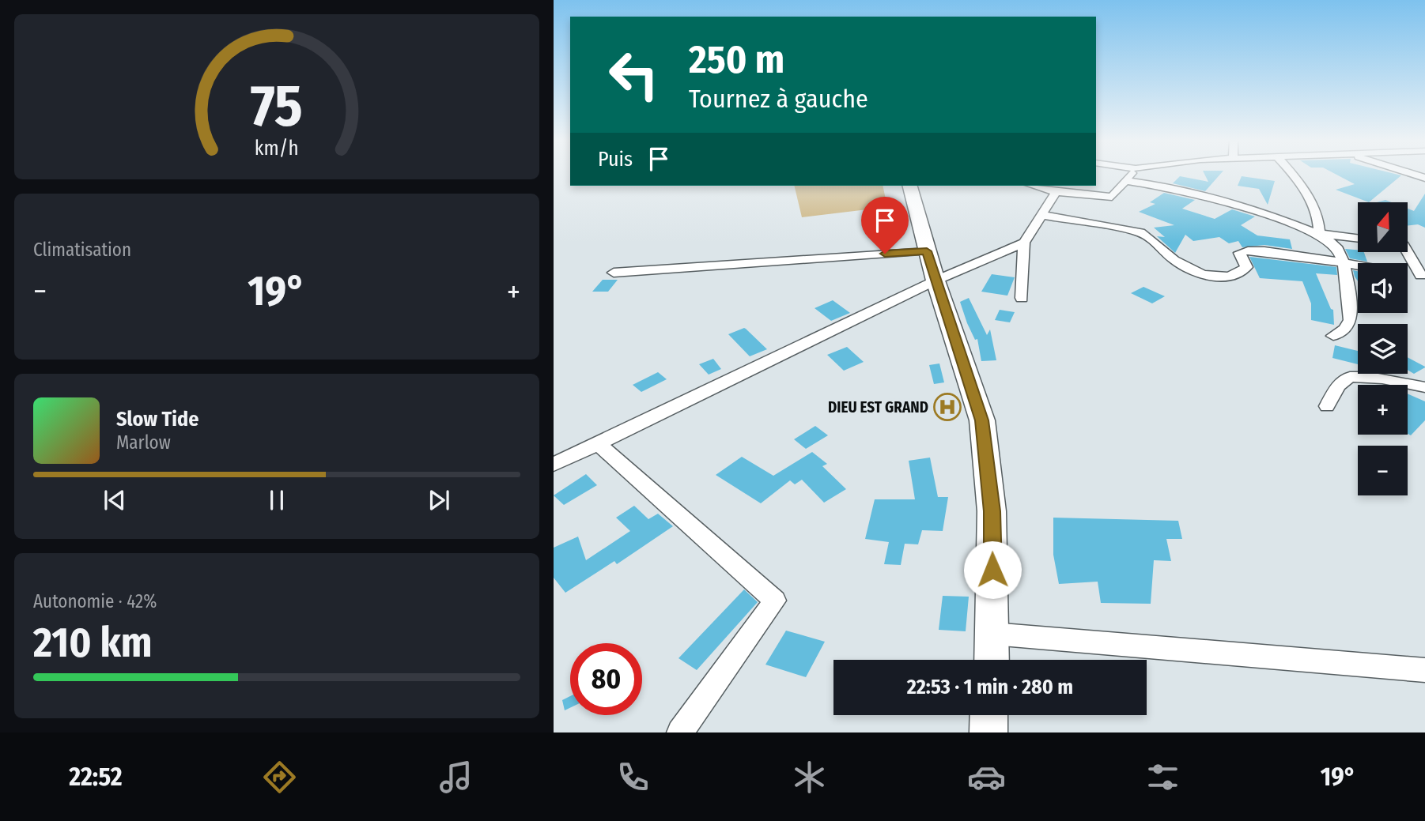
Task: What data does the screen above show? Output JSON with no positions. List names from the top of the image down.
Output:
{
  "places": {
    "hospital": ["DIEU EST GRAND"]
  },
  "north": "top",
  "page": {
    "turn": ["250 m", "Tournez à gauche"],
    "then": "Puis",
    "tile": [
      "Climatisation",
      ["Autonomie · 42%", "210 km"]
    ],
    "map_buttons": ["+", "−"],
    "heat": ["−", "19°", "+"],
    "song": ["Slow Tide", "Marlow"],
    "limit": "80",
    "trip": "22:53 · 1 min · 280 m",
    "tabs": ["22:52", "19°"],
    "gauge": ["75", "km/h"]
  }
}
